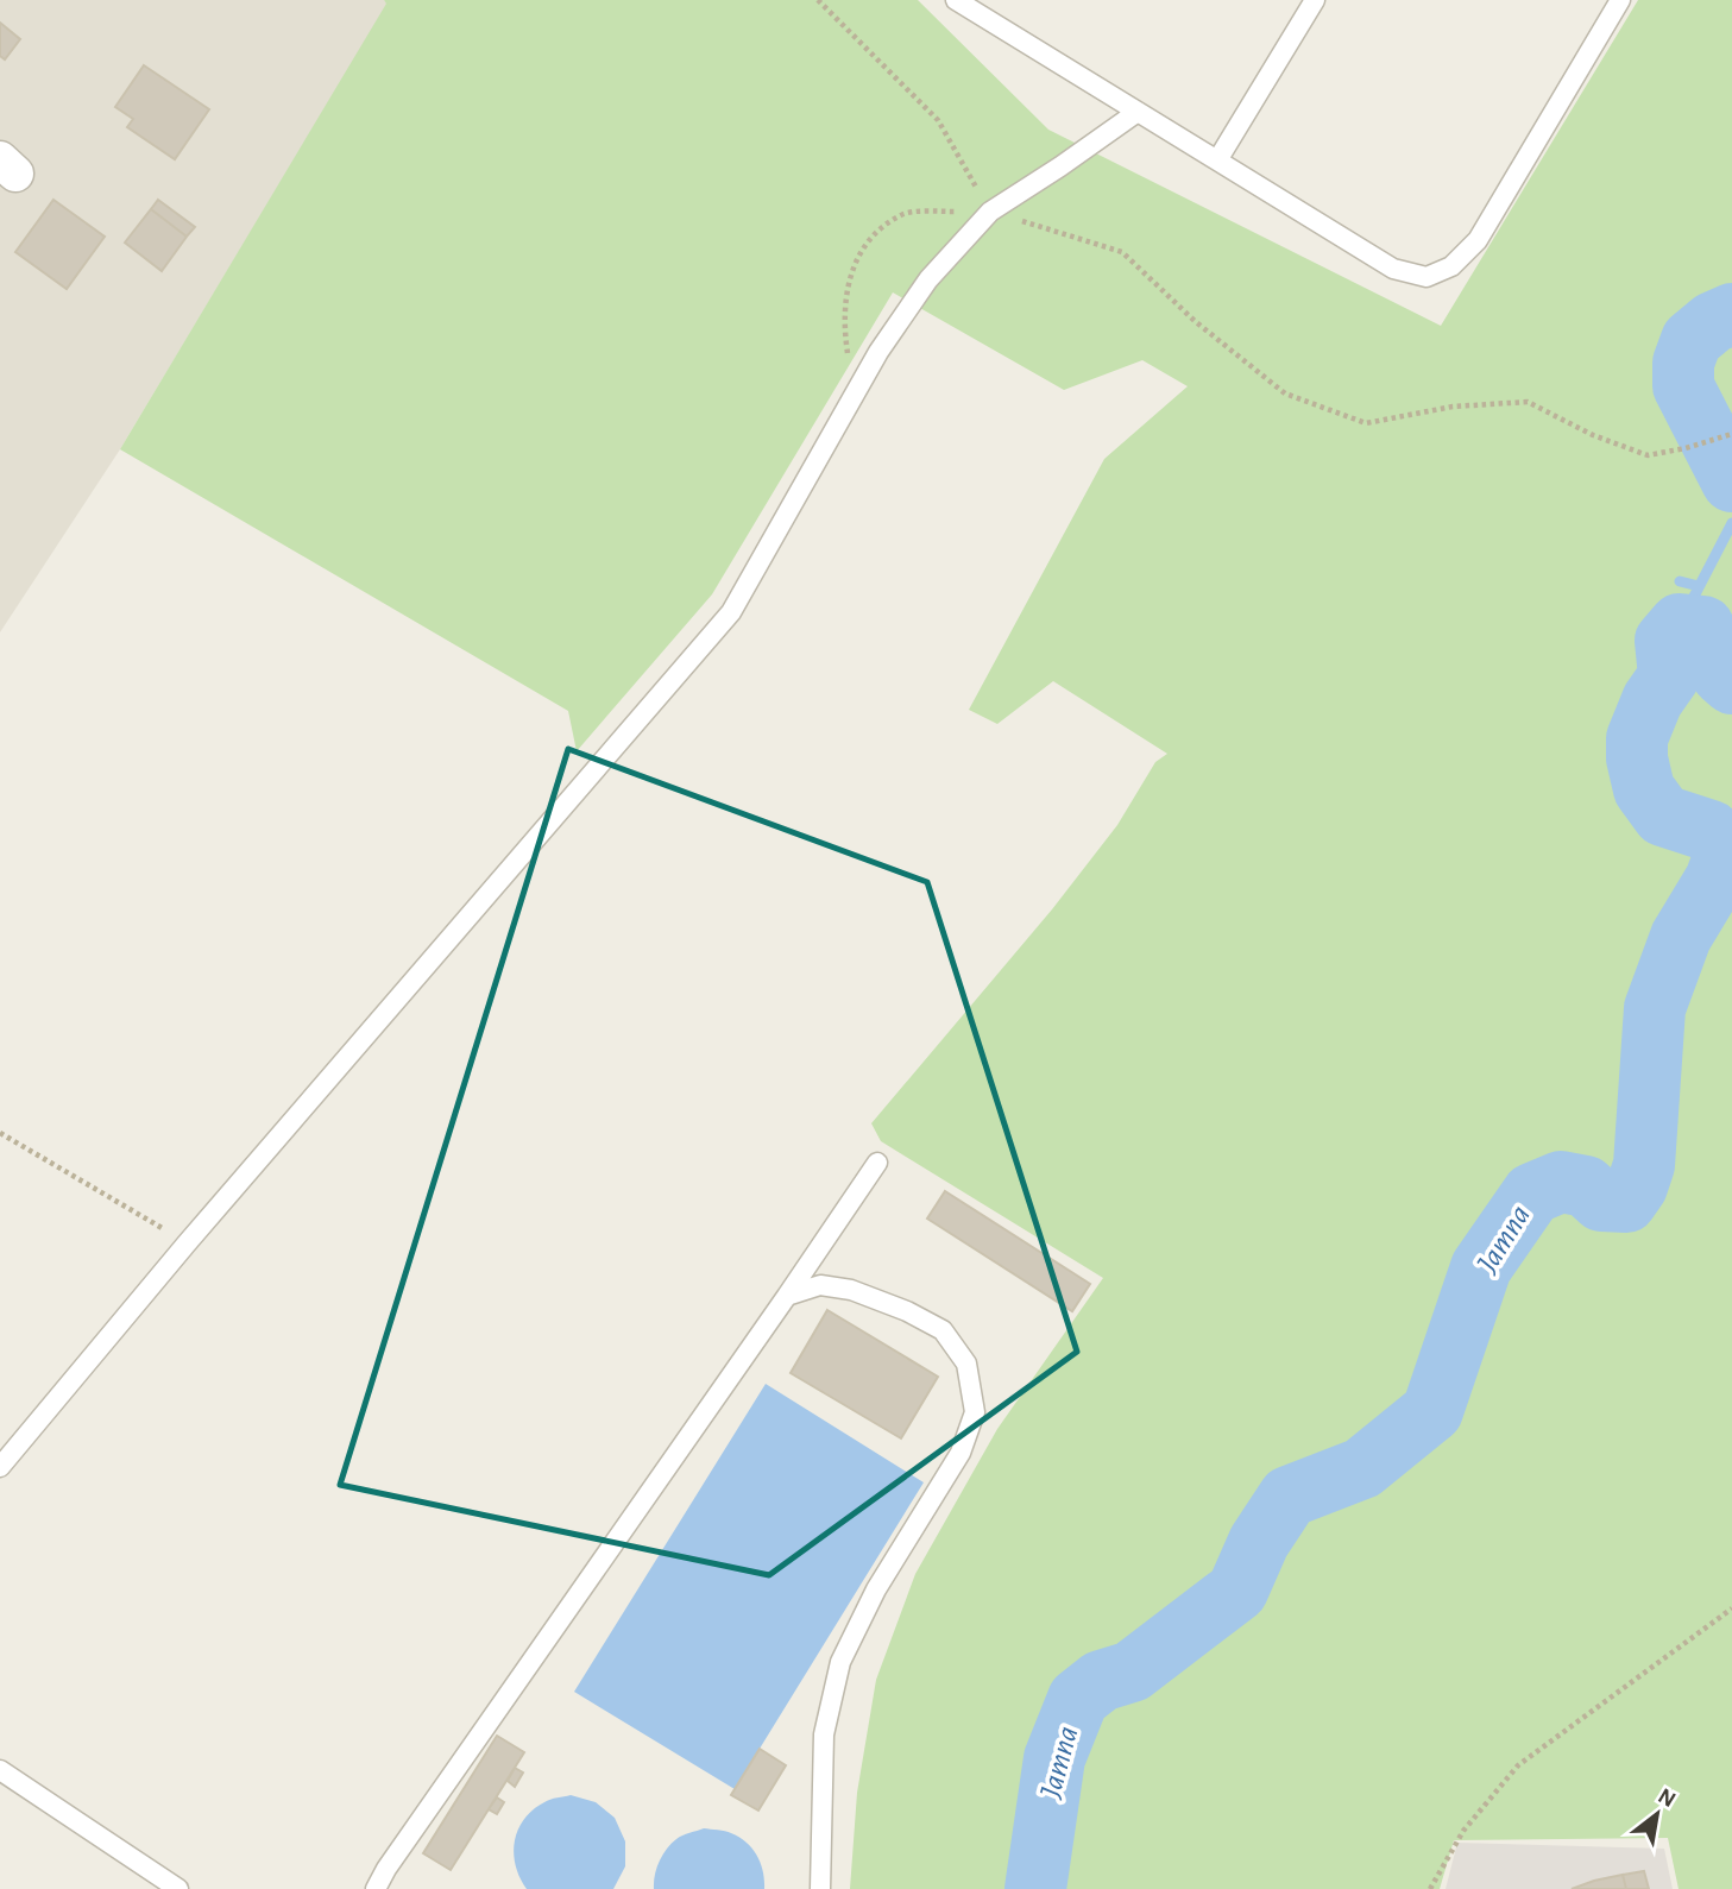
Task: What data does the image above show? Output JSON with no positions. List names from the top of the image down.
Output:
{
  "water": ["Jamna"],
  "north": "top right"
}
